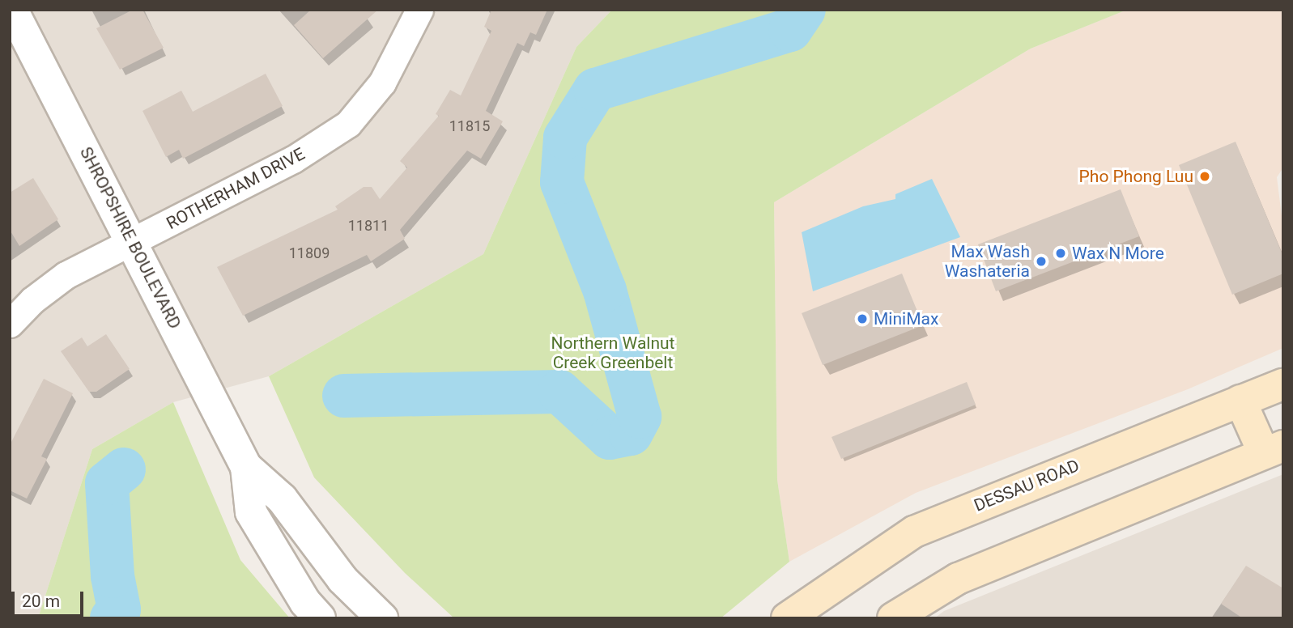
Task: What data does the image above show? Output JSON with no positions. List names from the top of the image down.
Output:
{
  "streets": {
    "main road": ["DESSAU ROAD"],
    "street": ["ROTHERHAM DRIVE", "SHROPSHIRE BOULEVARD"]
  },
  "crossings": [
    ["ROTHERHAM DRIVE", "SHROPSHIRE BOULEVARD"]
  ],
  "parks": ["Northern Walnut Creek Greenbelt"],
  "places": [
    "Pho Phong Luu",
    "Wax N More",
    "Max Wash Washateria",
    "MiniMax"
  ],
  "house_numbers": ["11815", "11811", "11809"],
  "scale_bar": "20 m"
}
